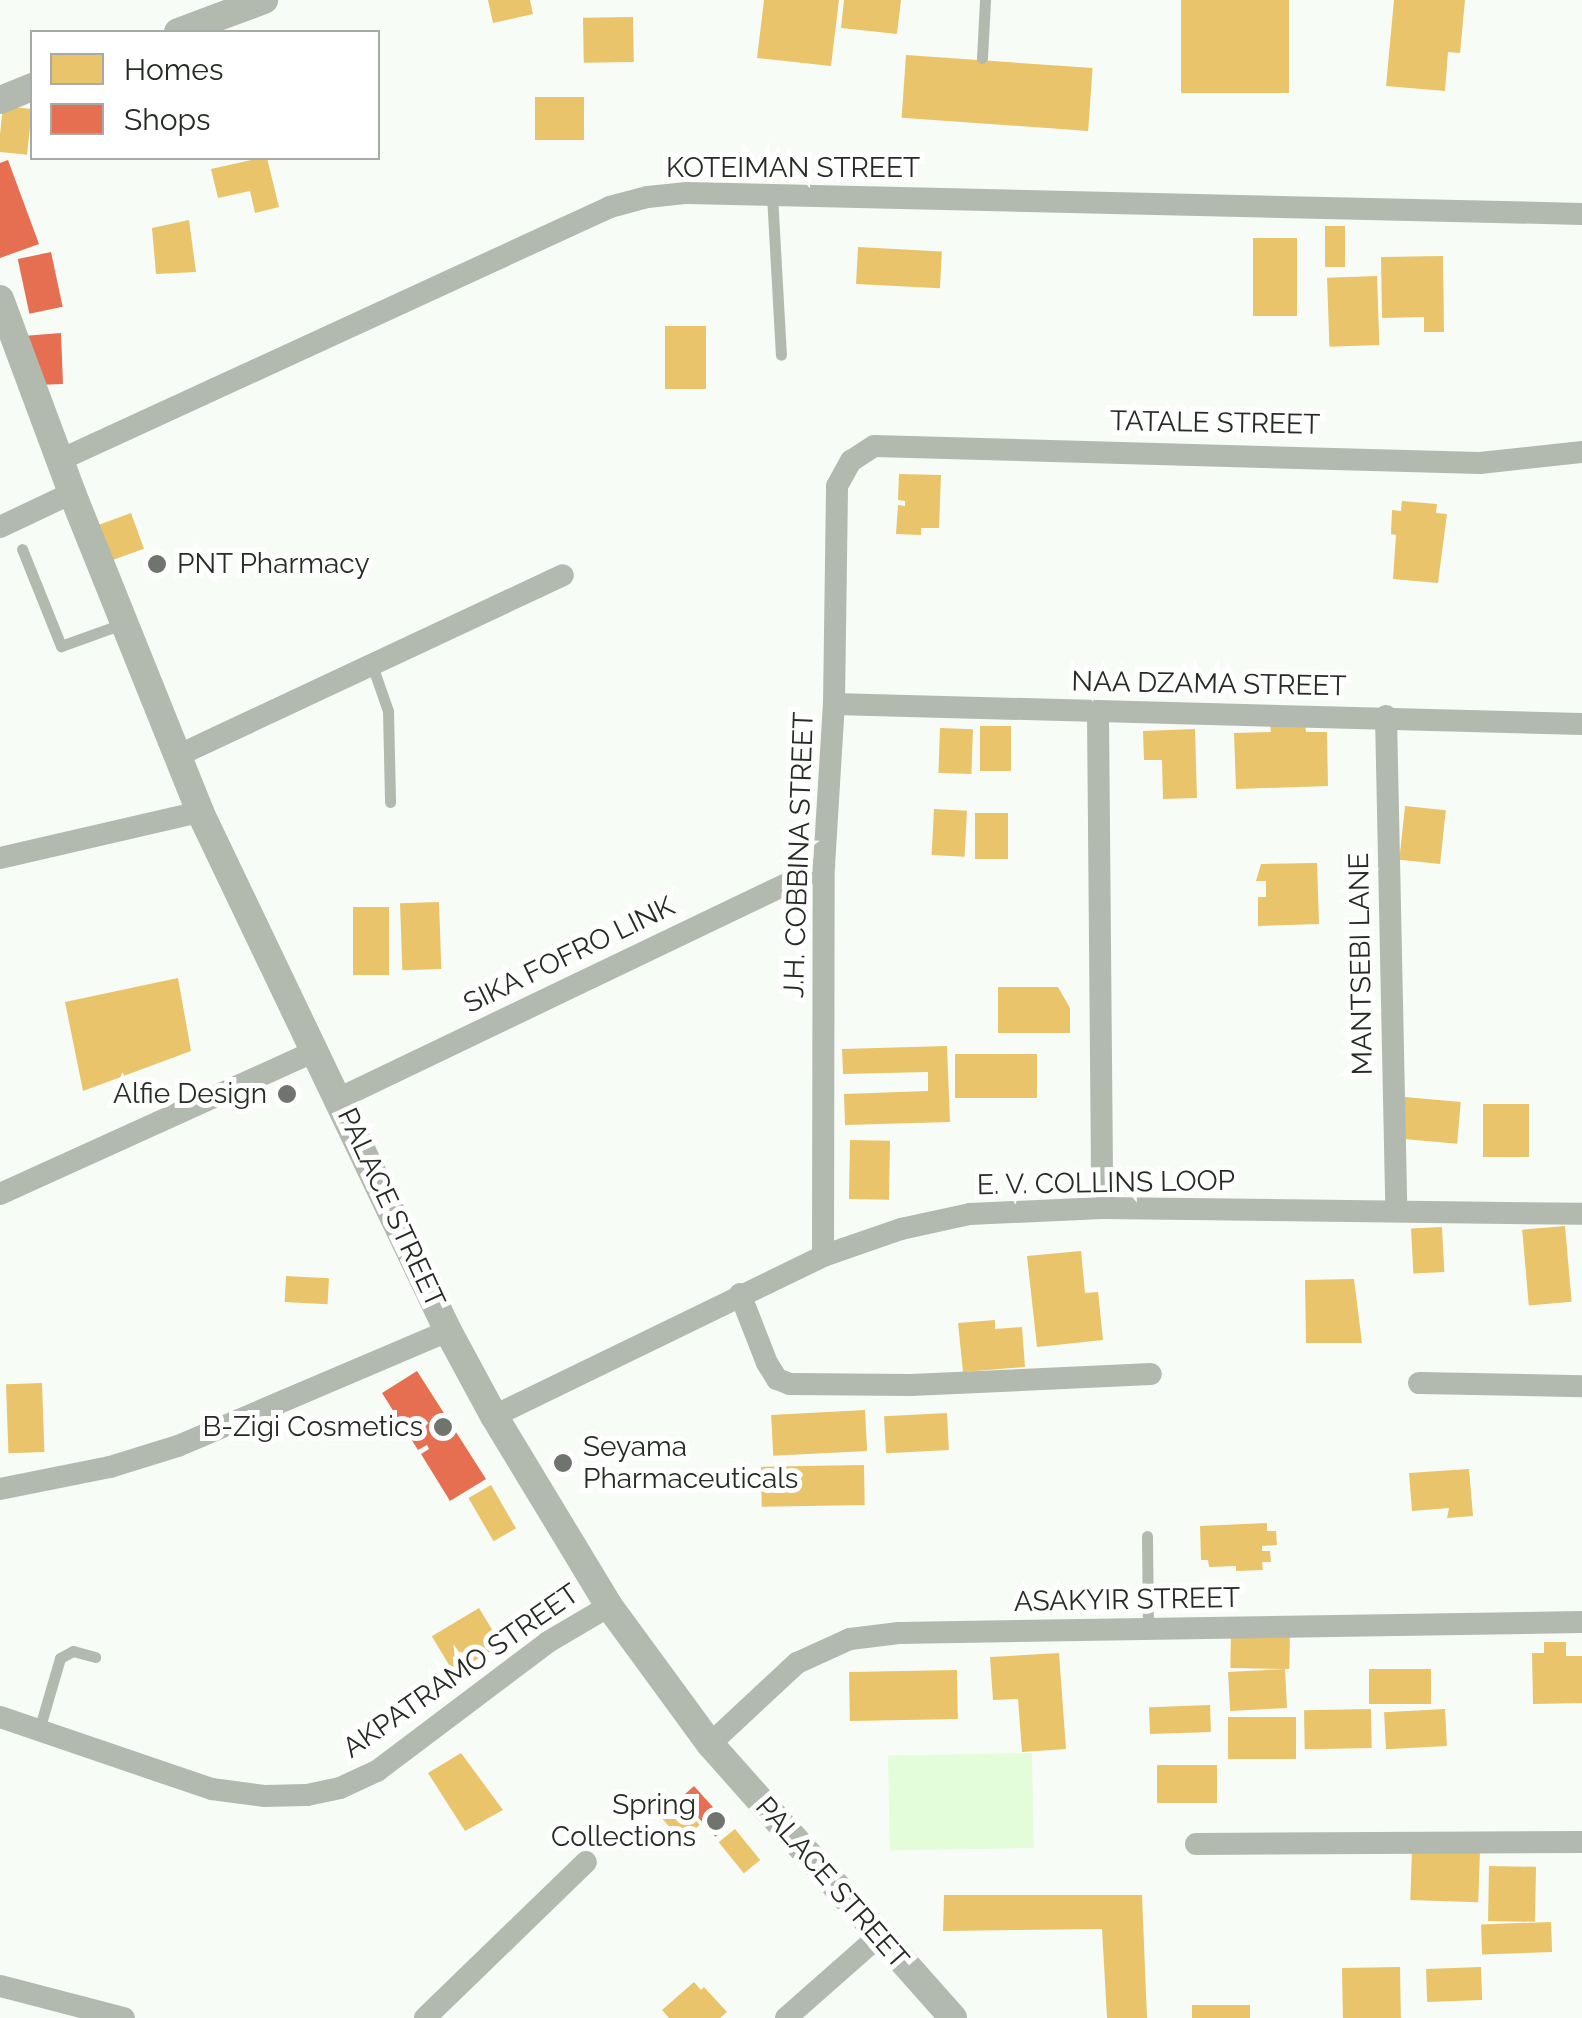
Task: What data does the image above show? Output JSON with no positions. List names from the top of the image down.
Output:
{
  "streets": {
    "street": [
      "KOTEIMAN STREET",
      "TATALE STREET",
      "NAA DZAMA STREET",
      "J.H. COBBINA STREET",
      "SIKA FOFRO LINK",
      "MANTSEBI LANE",
      "E. V. COLLINS LOOP",
      "PALACE STREET",
      "ASAKYIR STREET",
      "AKPATRAMO STREET"
    ]
  },
  "crossings": [
    ["KOTEIMAN STREET", "PALACE STREET"],
    ["TATALE STREET", "J.H. COBBINA STREET"],
    ["NAA DZAMA STREET", "J.H. COBBINA STREET"],
    ["NAA DZAMA STREET", "MANTSEBI LANE"],
    ["J.H. COBBINA STREET", "SIKA FOFRO LINK"],
    ["J.H. COBBINA STREET", "E. V. COLLINS LOOP"],
    ["SIKA FOFRO LINK", "PALACE STREET"],
    ["MANTSEBI LANE", "E. V. COLLINS LOOP"],
    ["E. V. COLLINS LOOP", "PALACE STREET"],
    ["PALACE STREET", "ASAKYIR STREET"],
    ["PALACE STREET", "AKPATRAMO STREET"]
  ],
  "places": [
    "PNT Pharmacy",
    "Alfie Design",
    "B-Zigi Cosmetics",
    "Seyama Pharmaceuticals",
    "Spring Collections"
  ],
  "legend": ["Homes", "Shops"]
}
